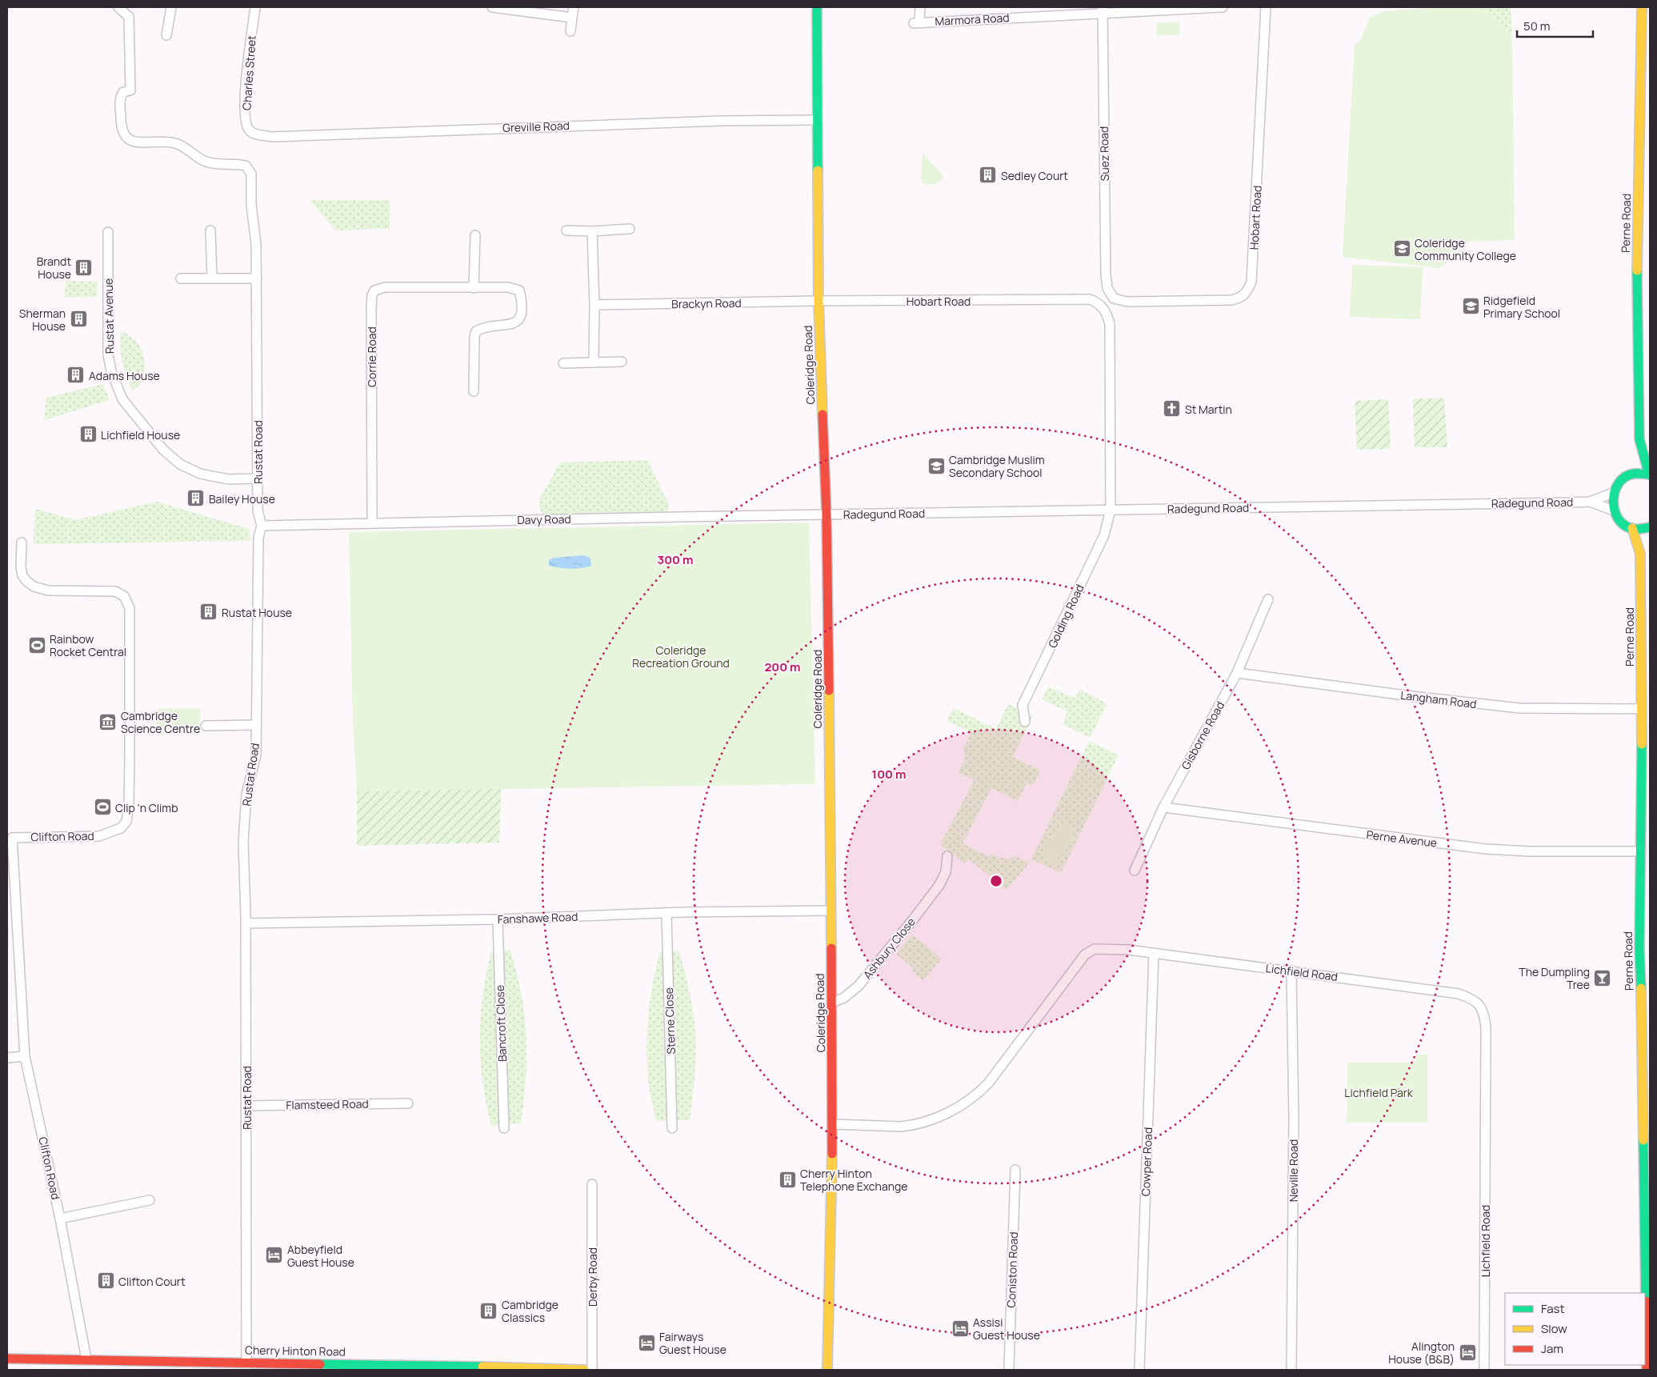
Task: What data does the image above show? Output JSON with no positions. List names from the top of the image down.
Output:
{
  "streets": {
    "street": [
      "Marmora Road",
      "Charles Street",
      "Greville Road",
      "Suez Road",
      "Hobart Road",
      "Perne Road",
      "Brackyn Road",
      "Rustat Avenue",
      "Corrie Road",
      "Coleridge Road",
      "Rustat Road",
      "Radegund Road",
      "Davy Road",
      "Golding Road",
      "Langham Road",
      "Gisborne Road",
      "Clifton Road",
      "Perne Avenue",
      "Fanshawe Road",
      "Ashbury Close",
      "Lichfield Road",
      "Sterne Close",
      "Bancroft Close",
      "Flamsteed Road",
      "Cowper Road",
      "Neville Road",
      "Coniston Road",
      "Derby Road",
      "Cherry Hinton Road"
    ]
  },
  "crossings": [
    ["Marmora Road", "Suez Road"],
    ["Charles Street", "Greville Road"],
    ["Greville Road", "Coleridge Road"],
    ["Suez Road", "Hobart Road"],
    ["Hobart Road", "Brackyn Road"],
    ["Hobart Road", "Coleridge Road"],
    ["Hobart Road", "Radegund Road"],
    ["Hobart Road", "Golding Road"],
    ["Perne Road", "Langham Road"],
    ["Perne Road", "Perne Avenue"],
    ["Brackyn Road", "Coleridge Road"],
    ["Rustat Avenue", "Rustat Road"],
    ["Corrie Road", "Davy Road"],
    ["Coleridge Road", "Radegund Road"],
    ["Coleridge Road", "Davy Road"],
    ["Coleridge Road", "Fanshawe Road"],
    ["Coleridge Road", "Ashbury Close"],
    ["Coleridge Road", "Lichfield Road"],
    ["Rustat Road", "Davy Road"],
    ["Rustat Road", "Fanshawe Road"],
    ["Rustat Road", "Flamsteed Road"],
    ["Rustat Road", "Cherry Hinton Road"],
    ["Radegund Road", "Davy Road"],
    ["Radegund Road", "Golding Road"],
    ["Langham Road", "Gisborne Road"],
    ["Gisborne Road", "Perne Avenue"],
    ["Clifton Road", "Cherry Hinton Road"],
    ["Fanshawe Road", "Sterne Close"],
    ["Fanshawe Road", "Bancroft Close"],
    ["Lichfield Road", "Cowper Road"],
    ["Lichfield Road", "Neville Road"]
  ],
  "parks": ["Coleridge Recreation Ground", "Lichfield Park"],
  "places": {
    "building": [
      "Sedley Court",
      "Brandt House",
      "Sherman House",
      "Adams House",
      "Lichfield House",
      "Bailey House",
      "Rustat House",
      "Cherry Hinton Telephone Exchange",
      "Clifton Court",
      "Cambridge Classics"
    ],
    "school or university": ["Coleridge Community College", "Ridgefield Primary School", "Cambridge Muslim Secondary School"],
    "church": ["St Martin"],
    "sports": ["Rainbow Rocket Central", "Clip 'n Climb"],
    "museum": ["Cambridge Science Centre"],
    "bar": ["The Dumpling Tree"],
    "hotel": [
      "Abbeyfield Guest House",
      "Assisi Guest House",
      "Fairways Guest House",
      "Alington House (B&B)"
    ]
  },
  "legend": ["Fast", "Slow", "Jam"],
  "scale_bar": "50 m",
  "rings": ["300 m", "200 m", "100 m"]
}
